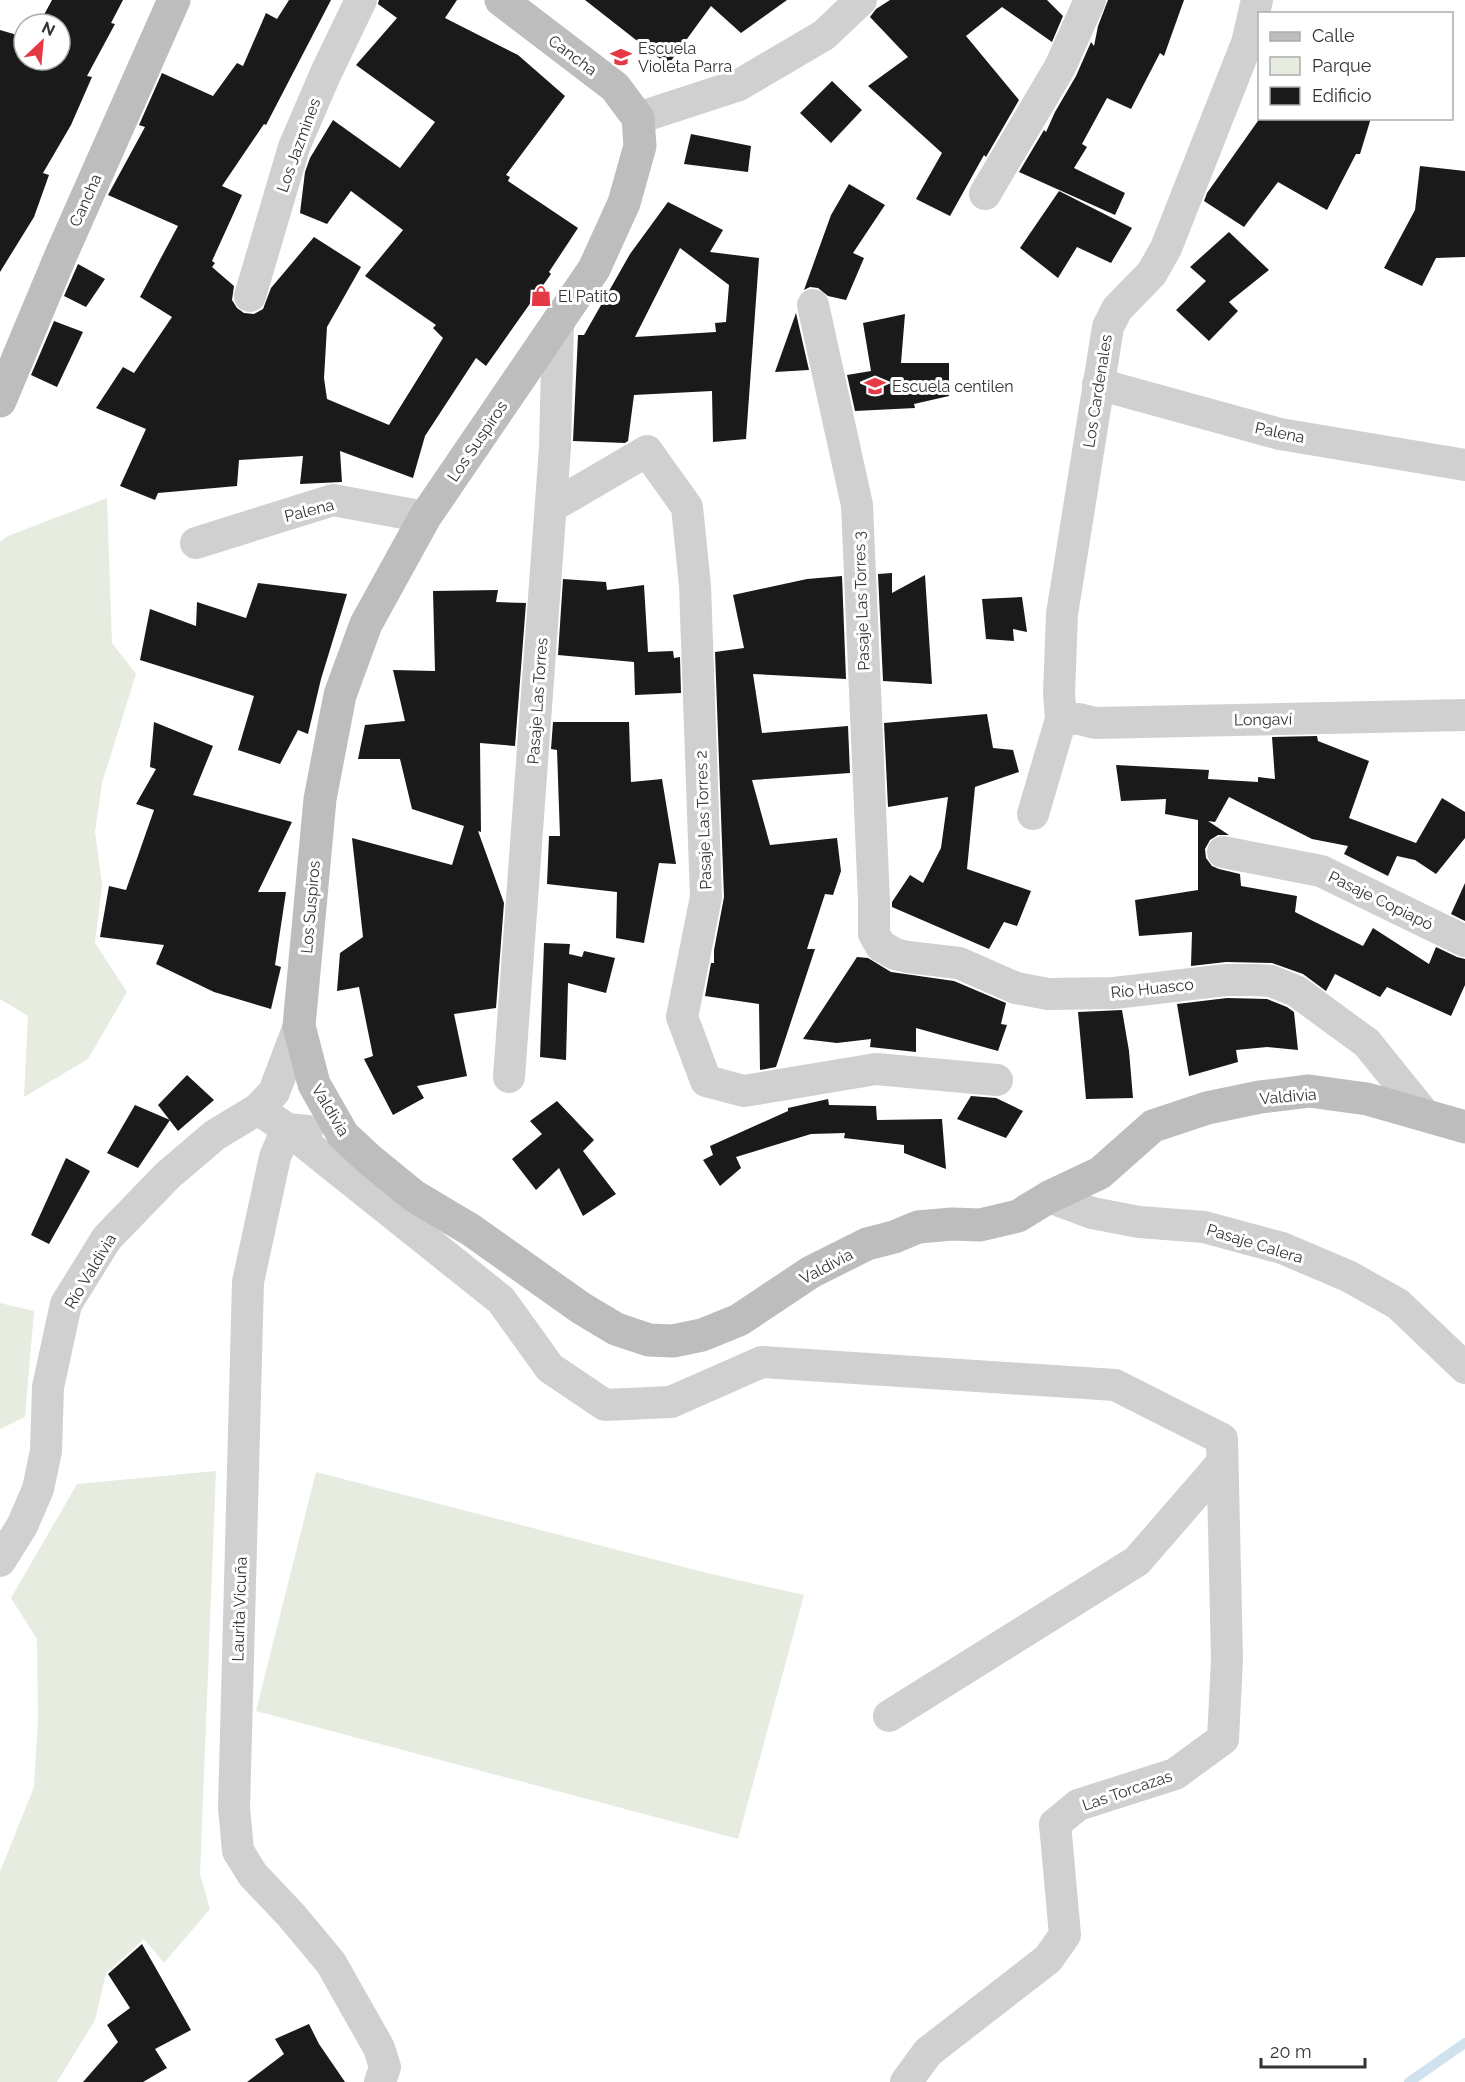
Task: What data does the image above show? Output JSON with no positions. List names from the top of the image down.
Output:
{
  "streets": {
    "street": [
      "Cancha",
      "Los Jazmines",
      "Los Cardenales",
      "Palena",
      "Los Suspiros",
      "Pasaje Las Torres 3",
      "Pasaje Las Torres",
      "Longaví",
      "Pasaje Las Torres 2",
      "Pasaje Copiapó",
      "Río Huasco",
      "Valdivia",
      "Pasaje Calera",
      "Río Valdivia",
      "Laurita Vicuña",
      "Las Torcazas"
    ]
  },
  "crossings": [
    ["Cancha", "Los Suspiros"],
    ["Los Cardenales", "Palena"],
    ["Los Cardenales", "Longaví"],
    ["Palena", "Los Suspiros"],
    ["Los Suspiros", "Pasaje Las Torres"],
    ["Los Suspiros", "Valdivia"],
    ["Los Suspiros", "Río Valdivia"],
    ["Pasaje Las Torres 3", "Río Huasco"],
    ["Pasaje Las Torres", "Pasaje Las Torres 2"],
    ["Río Huasco", "Valdivia"],
    ["Valdivia", "Pasaje Calera"],
    ["Valdivia", "Río Valdivia"]
  ],
  "places": {
    "school or university": ["Escuela Violeta Parra", "Escuela centilen"],
    "shop": ["El Patito"]
  },
  "legend": ["Calle", "Parque", "Edificio"],
  "scale_bar": "20 m",
  "north": "top right"
}
